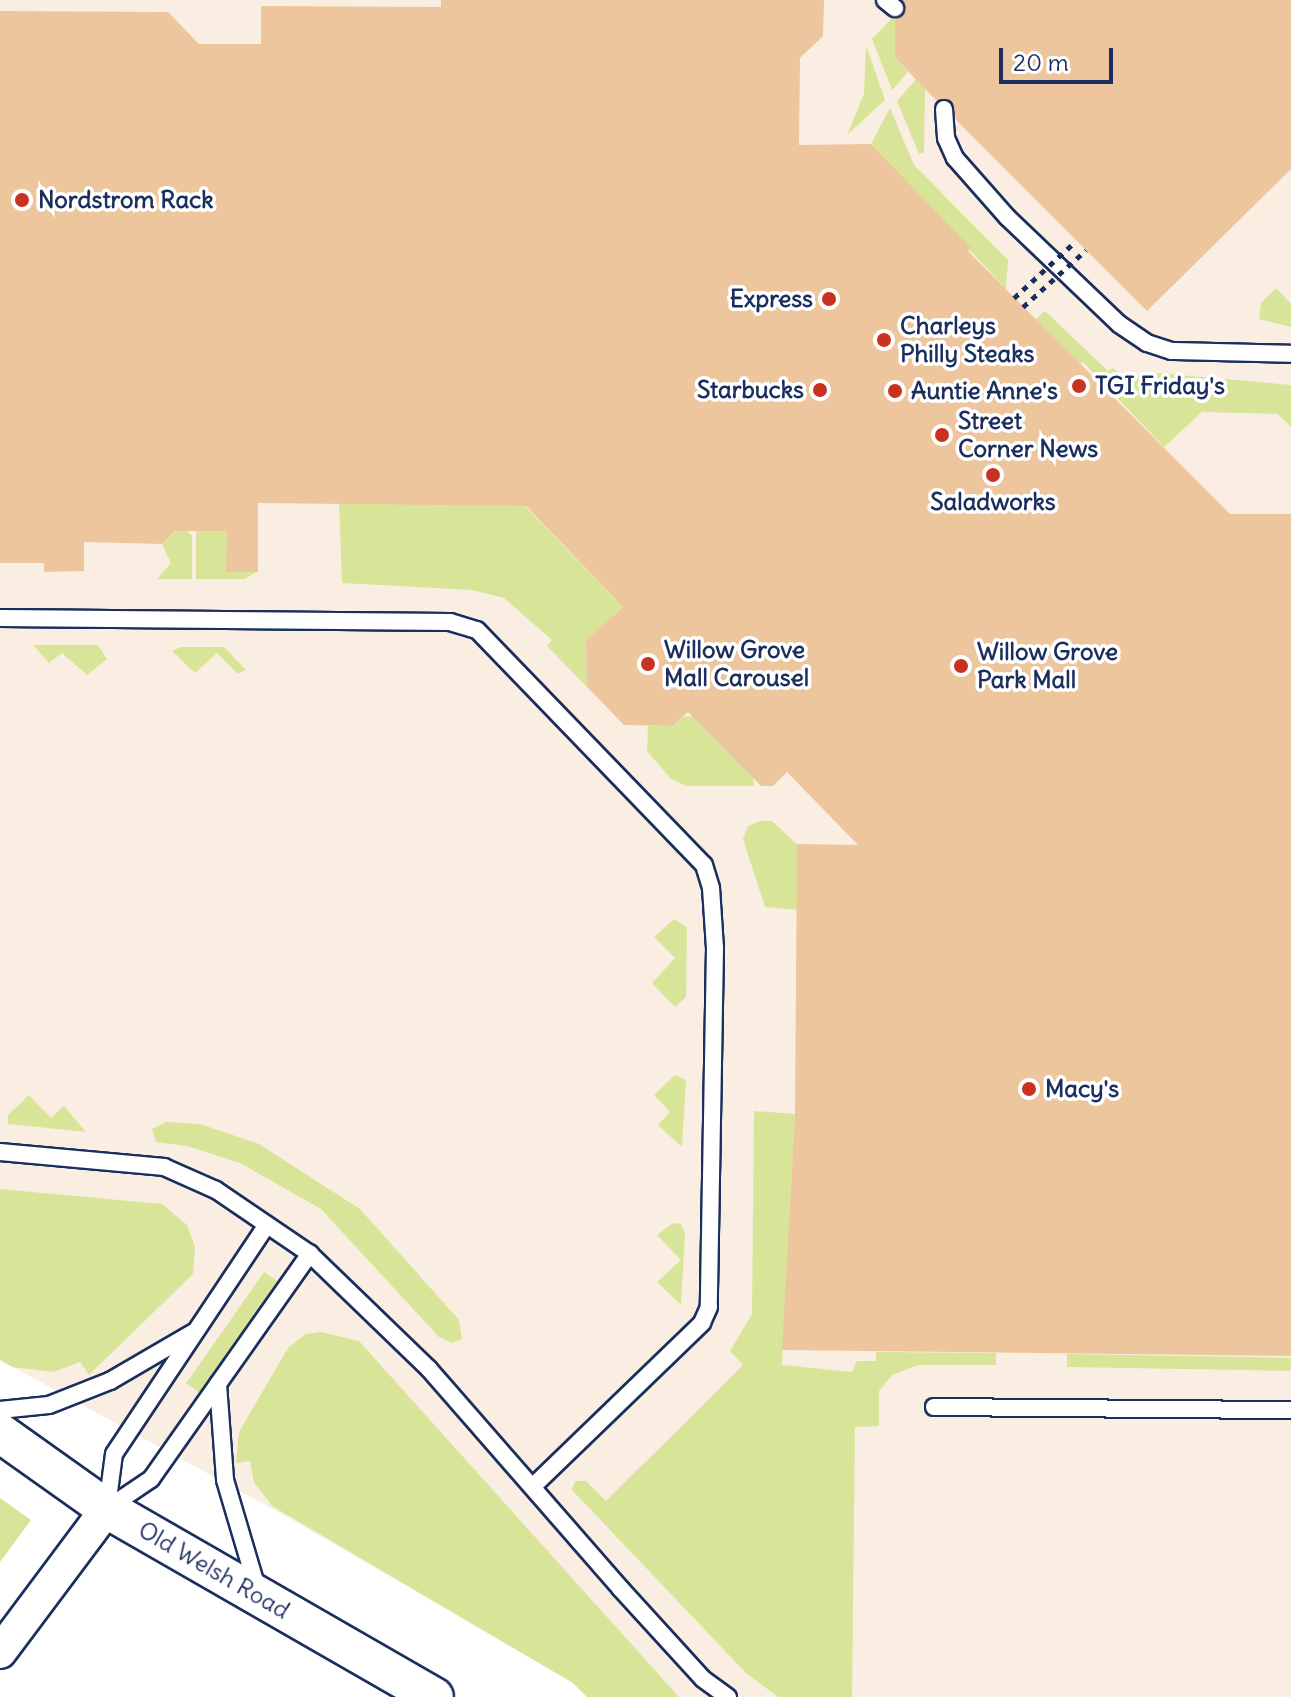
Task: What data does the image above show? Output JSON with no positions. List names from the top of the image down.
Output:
{
  "streets": {
    "street": ["Old Welsh Road"]
  },
  "places": [
    "Nordstrom Rack",
    "Express",
    "Charleys Philly Steaks",
    "TGI Friday's",
    "Starbucks",
    "Auntie Anne's",
    "Street Corner News",
    "Saladworks",
    "Willow Grove Mall Carousel",
    "Willow Grove Park Mall",
    "Macy's"
  ],
  "scale_bar": "20 m"
}
